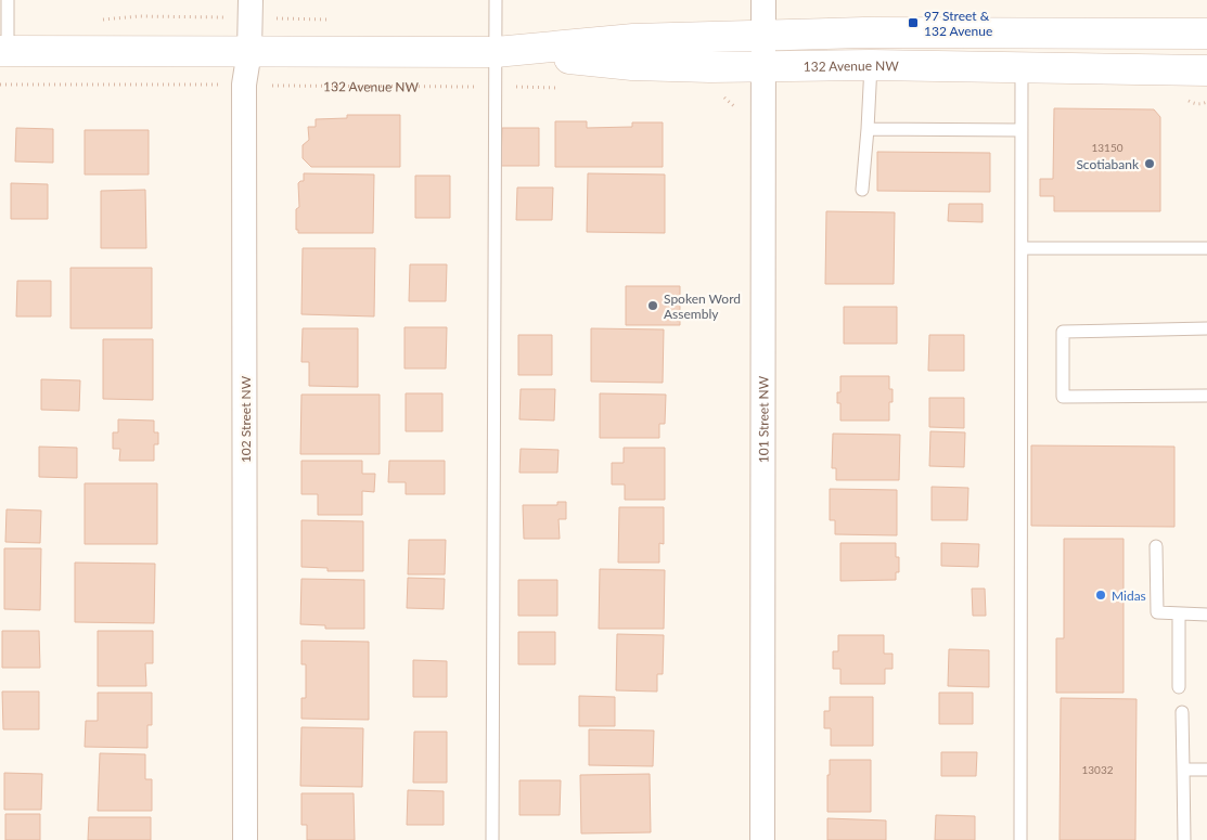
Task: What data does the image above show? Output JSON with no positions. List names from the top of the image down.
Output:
{
  "streets": {
    "street": ["132 Avenue NW", "102 Street NW", "101 Street NW"]
  },
  "crossings": [
    ["132 Avenue NW", "102 Street NW"],
    ["132 Avenue NW", "101 Street NW"]
  ],
  "places": {
    "transit": ["97 Street & 132 Avenue"],
    "other": ["Scotiabank", "Spoken Word Assembly", "Midas"]
  },
  "house_numbers": ["13150", "13032"]
}
